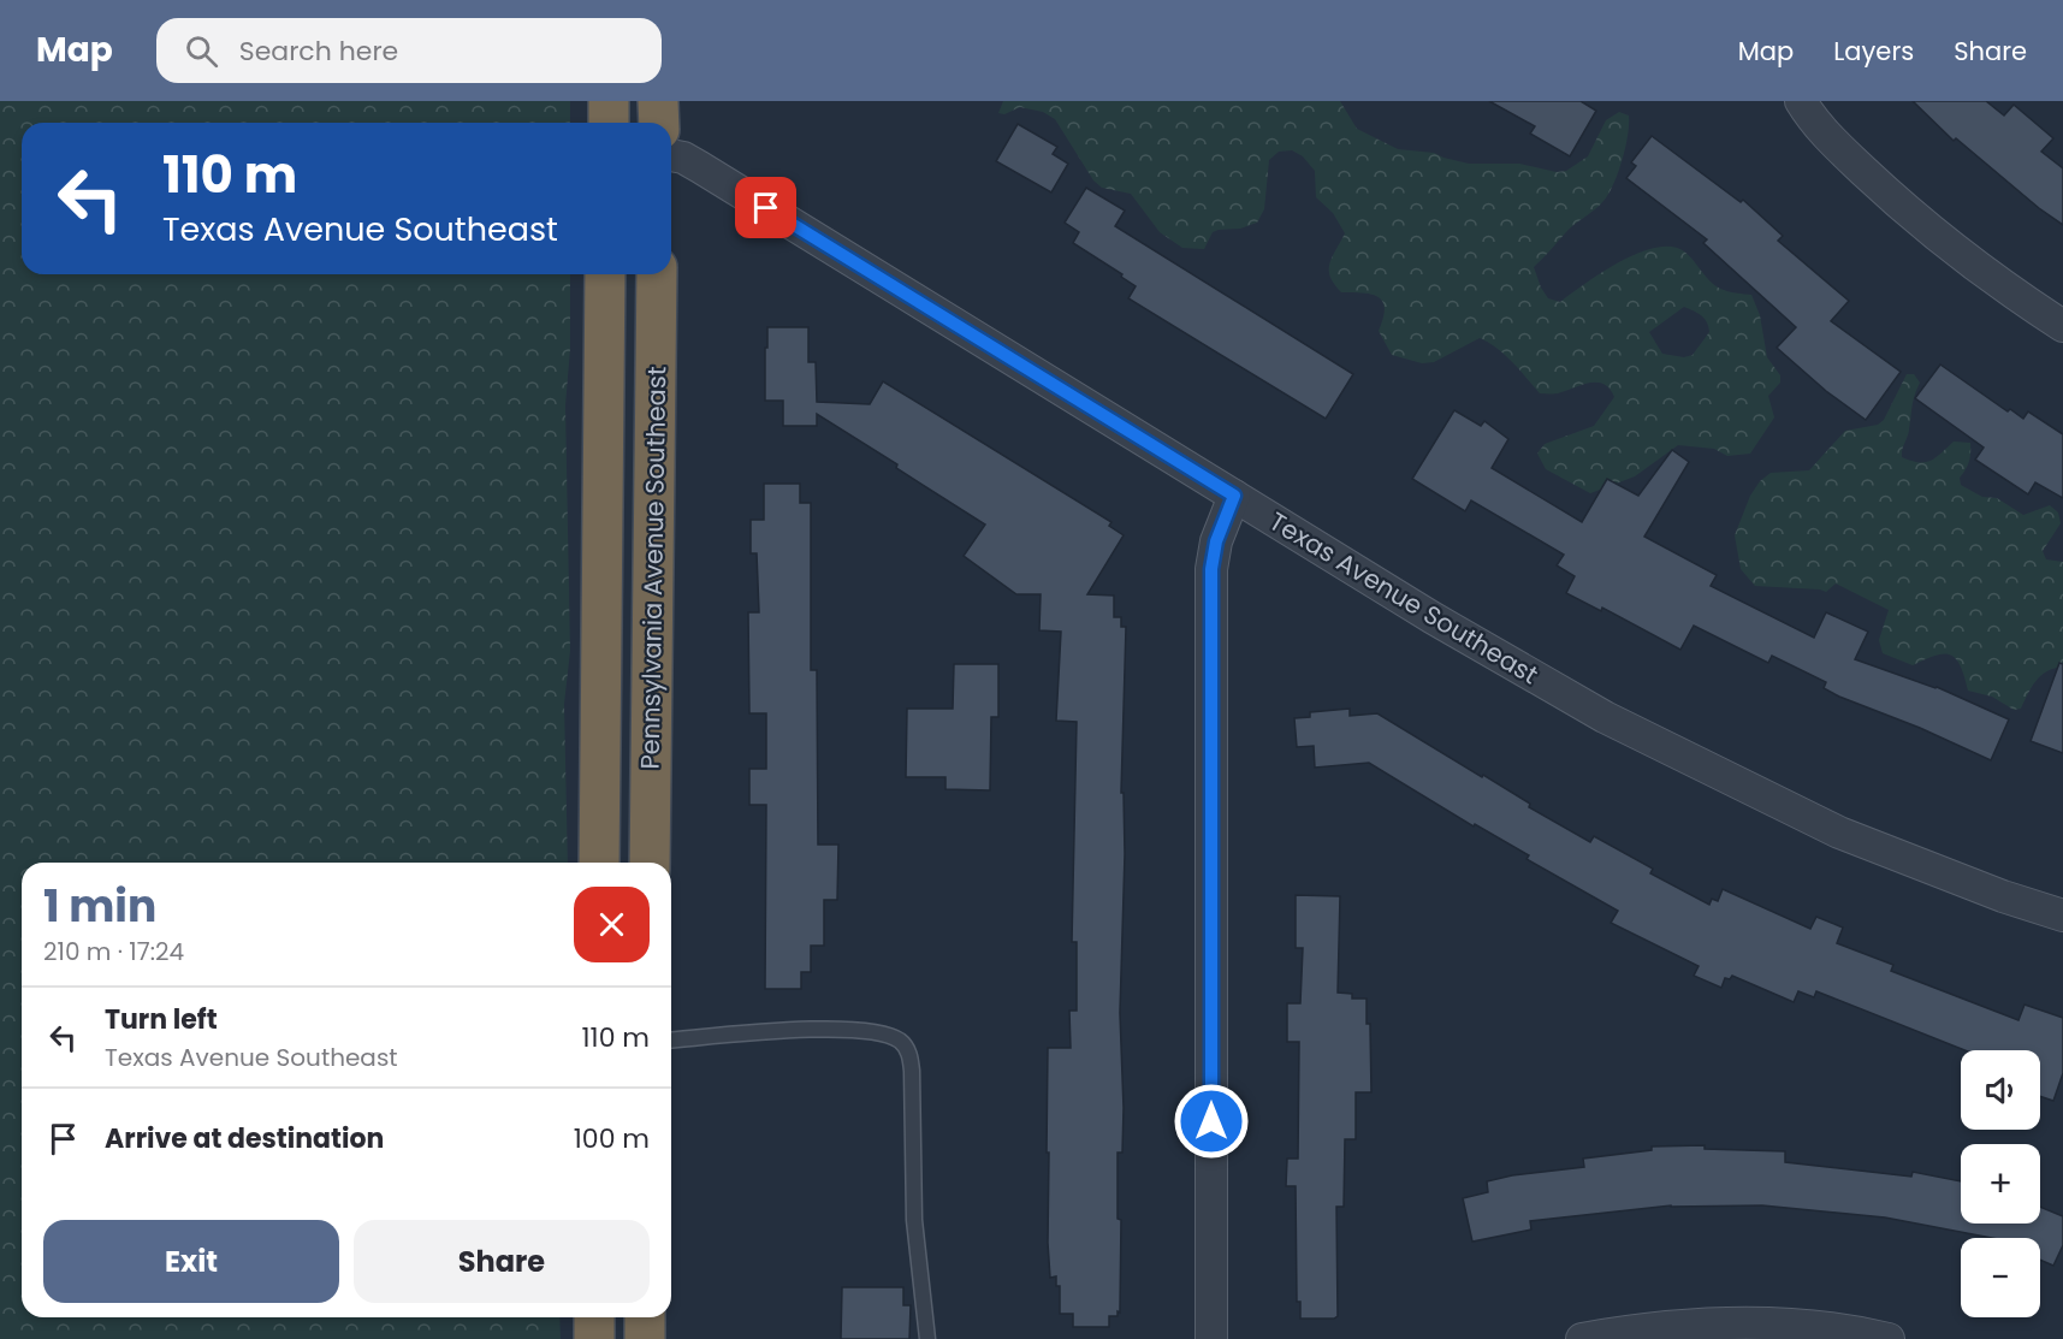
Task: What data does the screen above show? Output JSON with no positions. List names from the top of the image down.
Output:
{
  "streets": {
    "highway": ["Pennsylvania Avenue Southeast"],
    "street": ["Texas Avenue Southeast"]
  },
  "page": {
    "header": "Map",
    "search": "Search here",
    "nav": ["Map", "Layers", "Share"],
    "turn": ["110 m", "Texas Avenue Southeast"],
    "heading": ["1 min", "210 m · 17:24"],
    "list": [
      {
        "name": "Turn left",
        "note": "Texas Avenue Southeast",
        "value": "110 m"
      },
      {
        "name": "Arrive at destination",
        "value": "100 m"
      }
    ],
    "map_buttons": ["+", "−"],
    "buttons": ["Exit", "Share"]
  }
}
